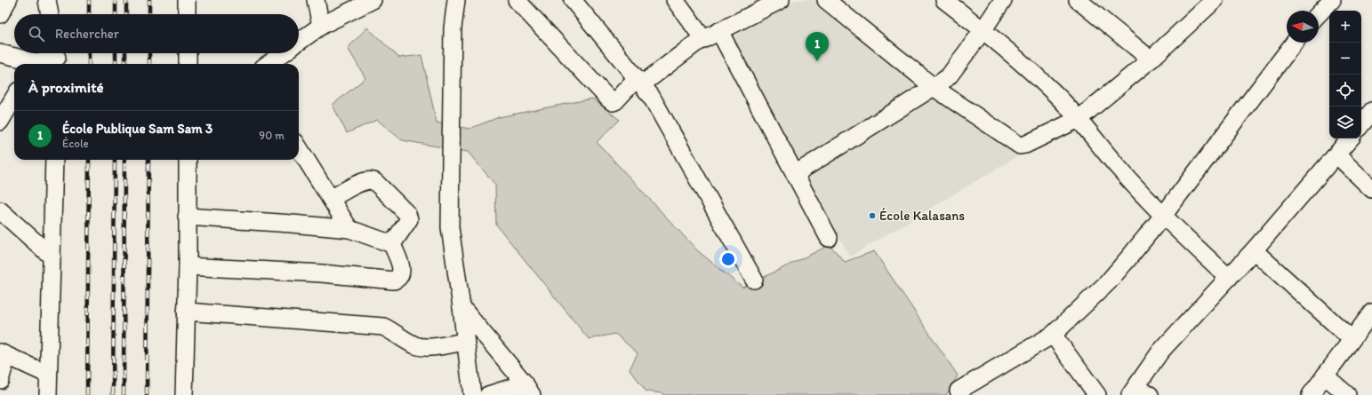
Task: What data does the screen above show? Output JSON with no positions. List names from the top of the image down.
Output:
{
  "places": ["École Kalasans"],
  "north": "left",
  "page": {
    "map_buttons": ["+", "−"],
    "search": "Rechercher",
    "pins": "1",
    "heading": "À proximité",
    "list": [
      {
        "mark": "1",
        "name": "École Publique Sam Sam 3",
        "note": "École",
        "value": "90 m"
      }
    ]
  }
}
